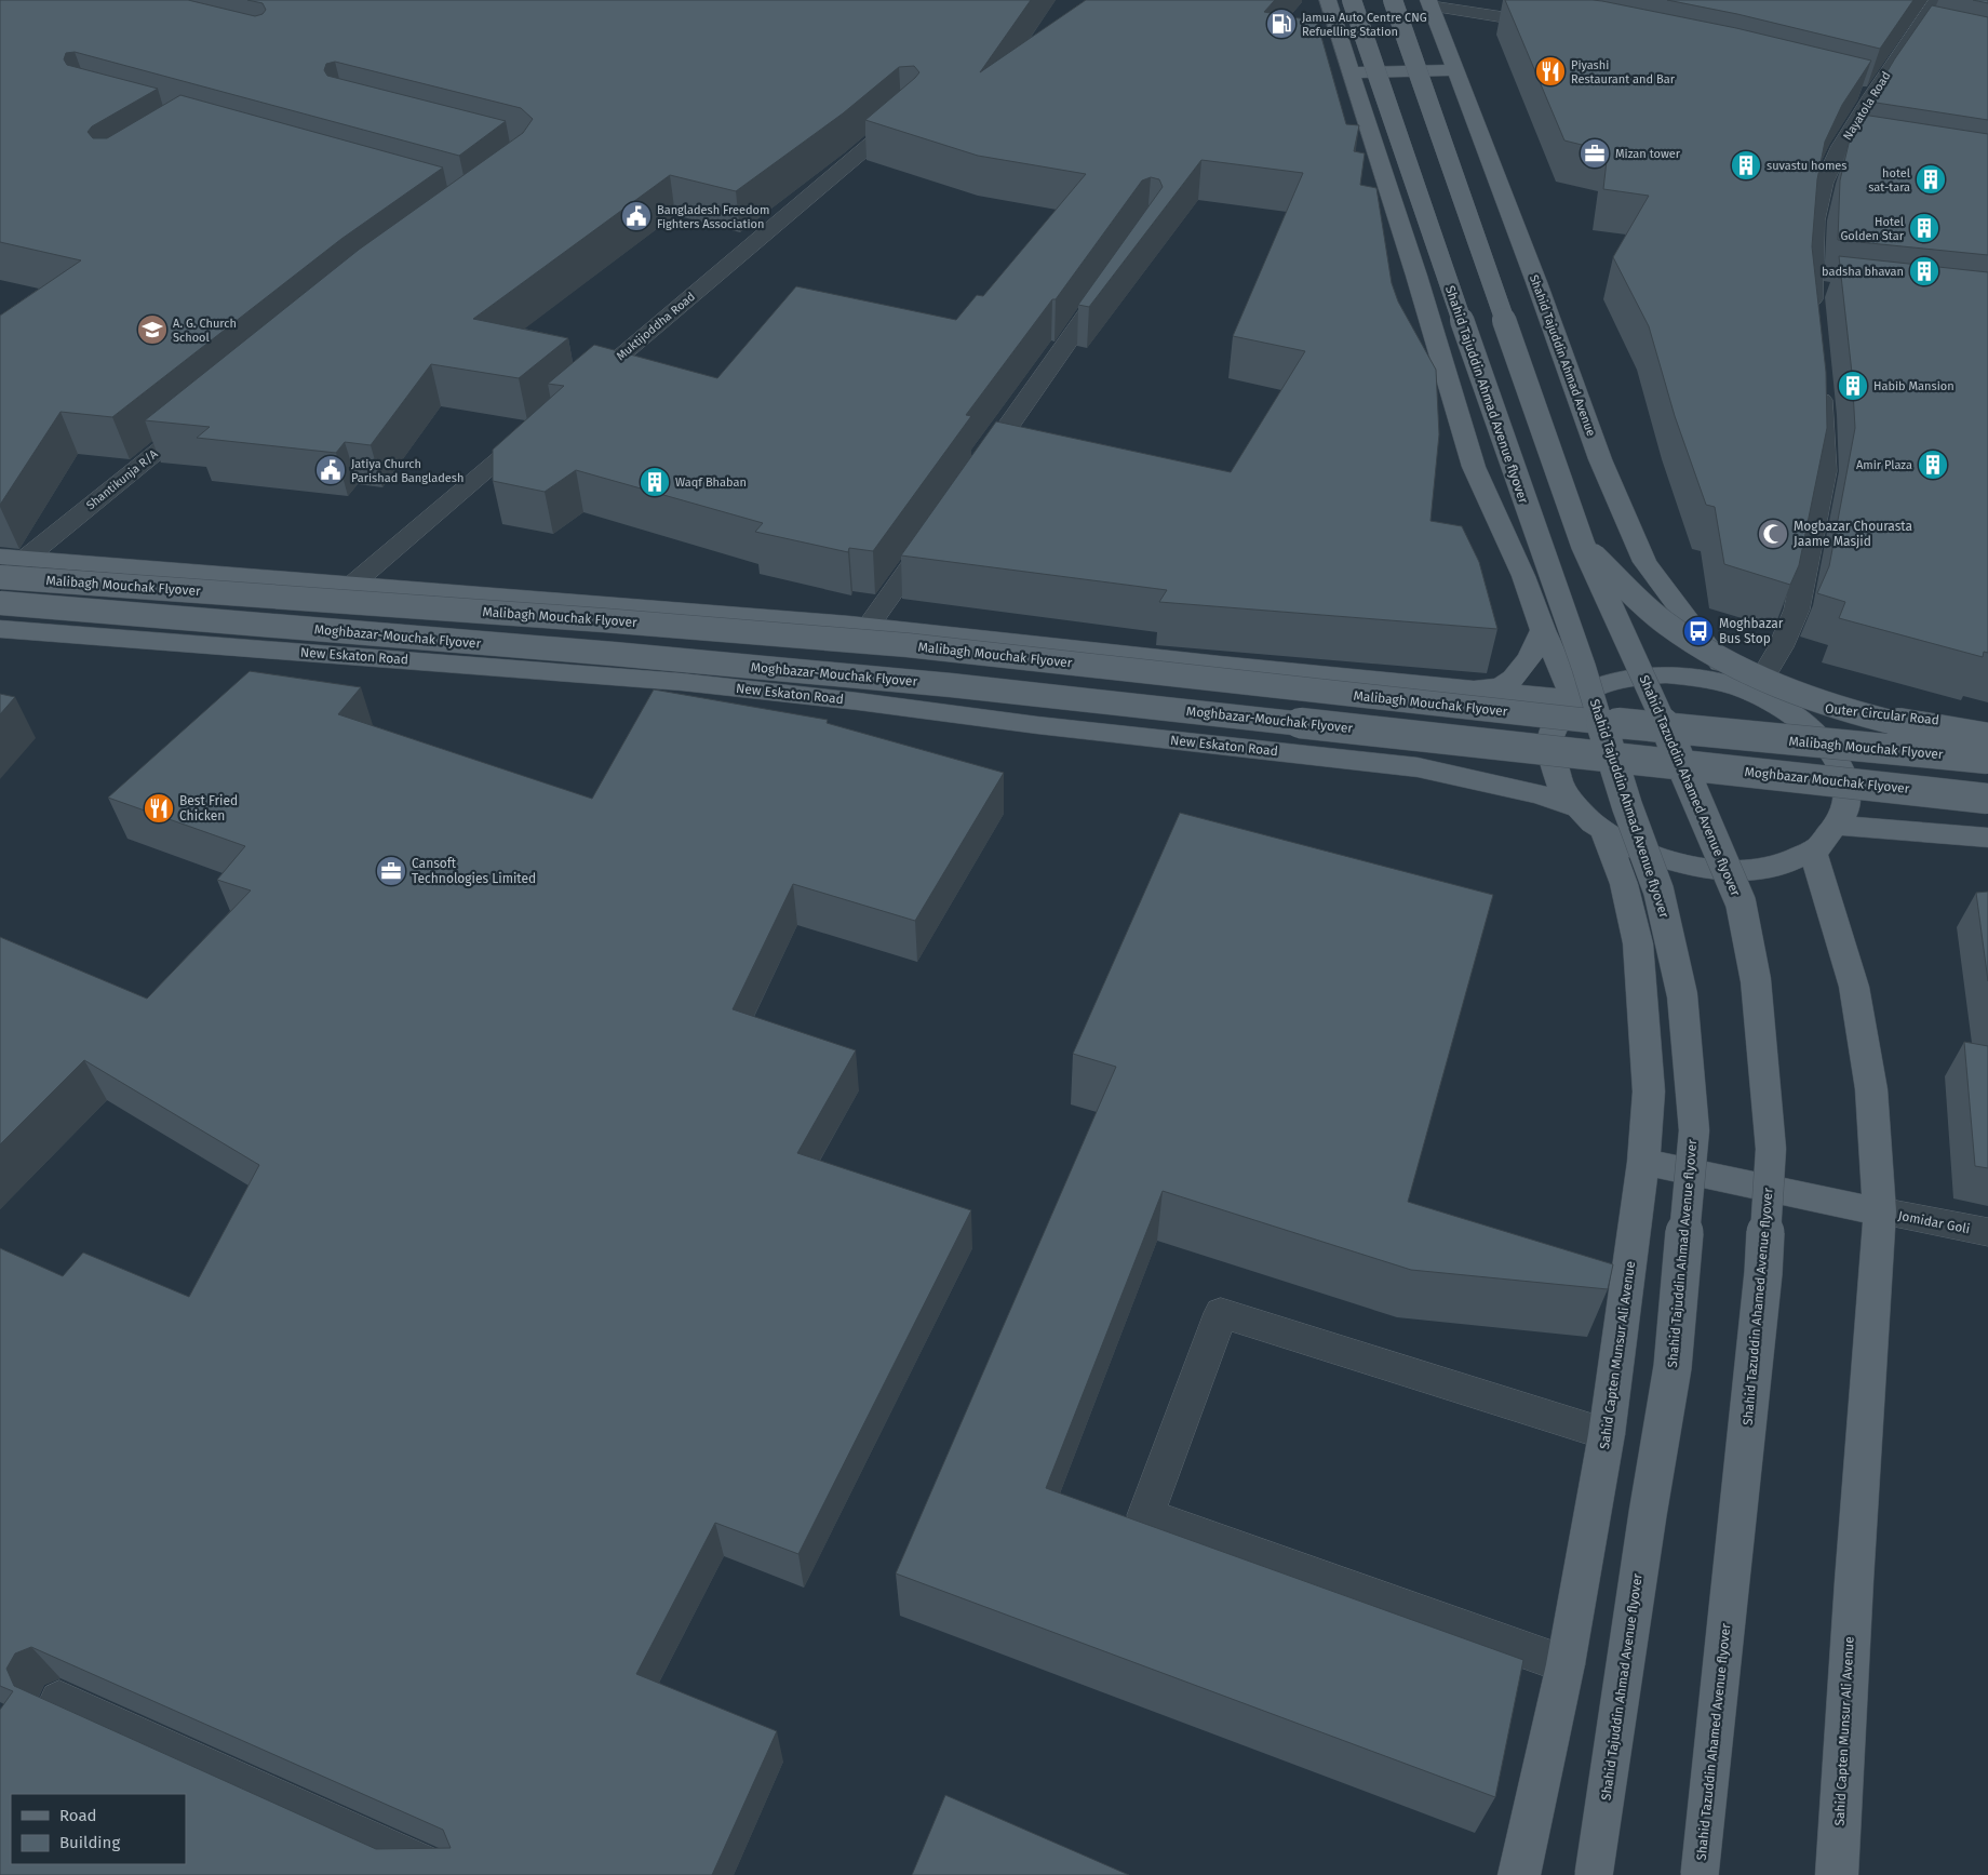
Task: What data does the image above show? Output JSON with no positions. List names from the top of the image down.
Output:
{
  "streets": {
    "main road": [
      "Shahid Tajuddin Ahmad Avenue",
      "Shahid Tajuddin Ahmad Avenue flyover",
      "Malibagh Mouchak Flyover",
      "Moghbazar-Mouchak Flyover",
      "New Eskaton Road",
      "Outer Circular Road",
      "Shahid Tazuddin Ahamed Avenue flyover",
      "Sahid Capten Munsur Ali Avenue"
    ],
    "street": [
      "Nayatola Road",
      "Muktijoddha Road",
      "Shantikunja R/A",
      "Jomidar Goli"
    ]
  },
  "crossings": [
    ["Shahid Tajuddin Ahmad Avenue", "Outer Circular Road"],
    ["Jomidar Goli", "Sahid Capten Munsur Ali Avenue"]
  ],
  "places": {
    "fuel station": ["Jamua Auto Centre CNG Refuelling Station"],
    "restaurant": ["Piyashi Restaurant and Bar", "Best Fried Chicken"],
    "office": ["Mizan tower", "Cansoft Technologies Limited"],
    "building": [
      "suvastu homes",
      "hotel sat-tara",
      "Hotel Golden Star",
      "badsha bhavan",
      "Habib Mansion",
      "Amir Plaza",
      "Waqf Bhaban"
    ],
    "public building": ["Bangladesh Freedom Fighters Association", "Jatiya Church Parishad Bangladesh"],
    "school or university": ["A. G. Church School"],
    "mosque": ["Mogbazar Chourasta Jaame Masjid"],
    "bus stop": ["Moghbazar Bus Stop"]
  },
  "legend": ["Road", "Building"]
}
